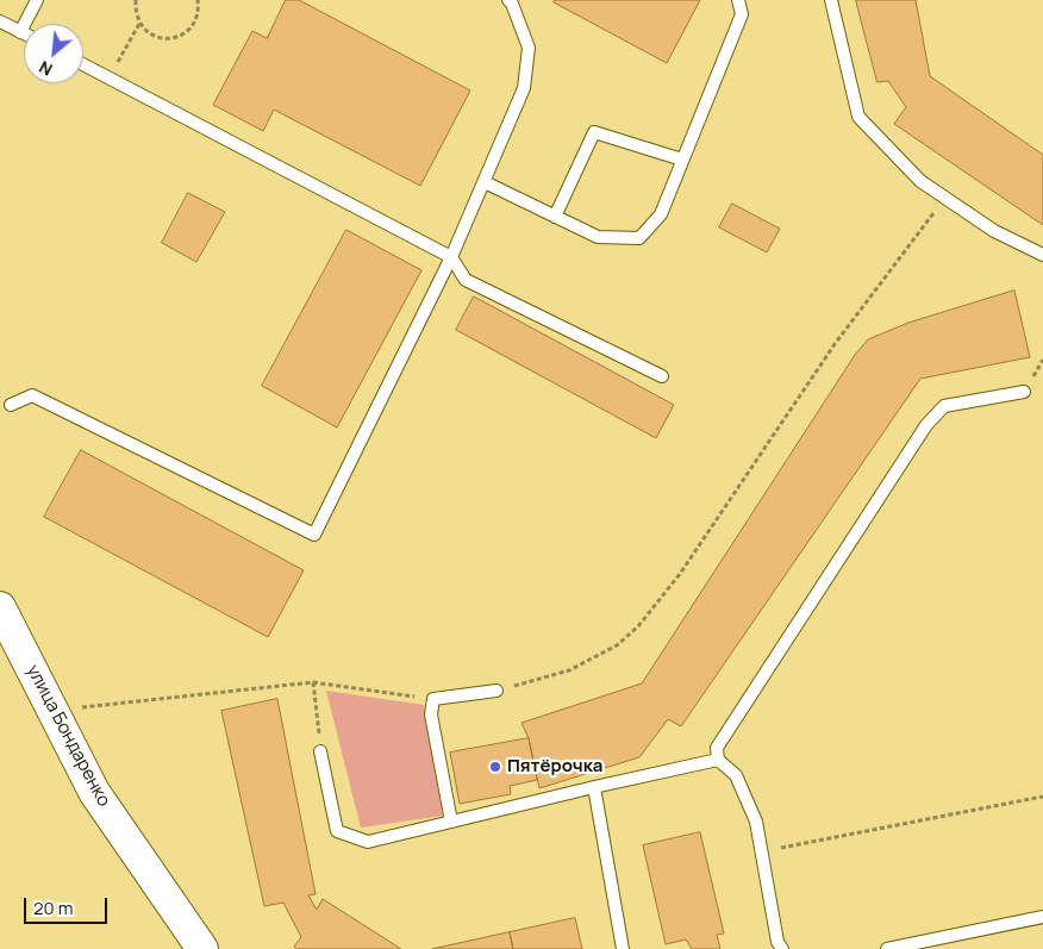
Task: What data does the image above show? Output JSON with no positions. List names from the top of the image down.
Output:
{
  "streets": {
    "street": ["улица Бондаренко"]
  },
  "places": ["Пятёрочка"],
  "scale_bar": "20 m",
  "north": "bottom left"
}
